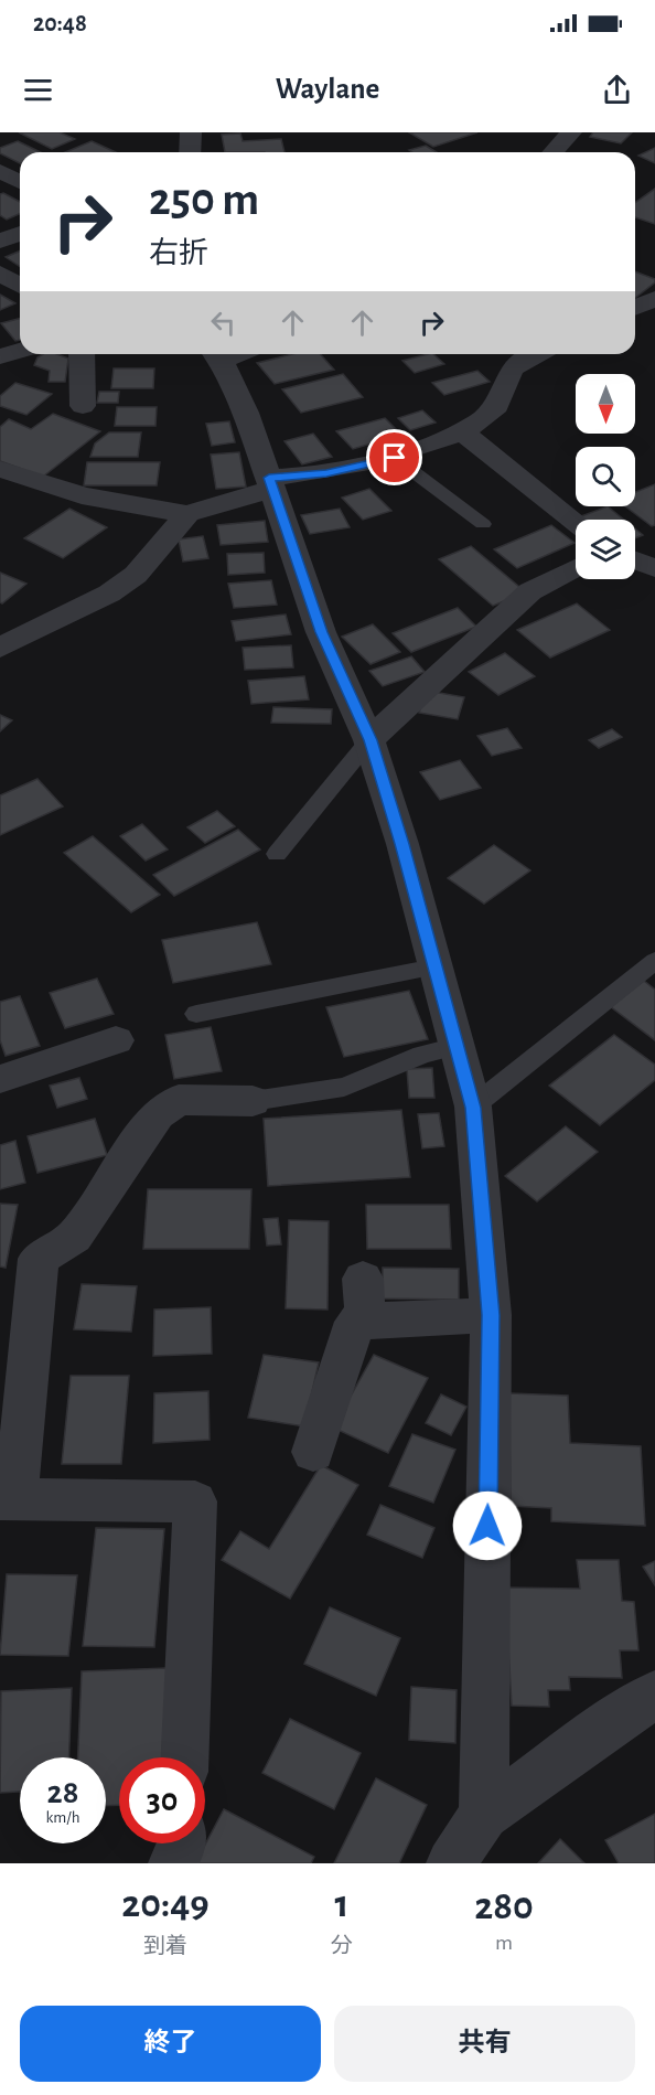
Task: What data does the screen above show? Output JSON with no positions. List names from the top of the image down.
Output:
{
  "north": "bottom",
  "page": {
    "status": "20:48",
    "header": "Waylane",
    "turn": ["250 m", "右折"],
    "speed": "28 km/h",
    "limit": "30",
    "eta": [
      "20:49",
      "到着",
      "1",
      "分",
      "280",
      "m"
    ],
    "buttons": ["終了", "共有"]
  }
}
